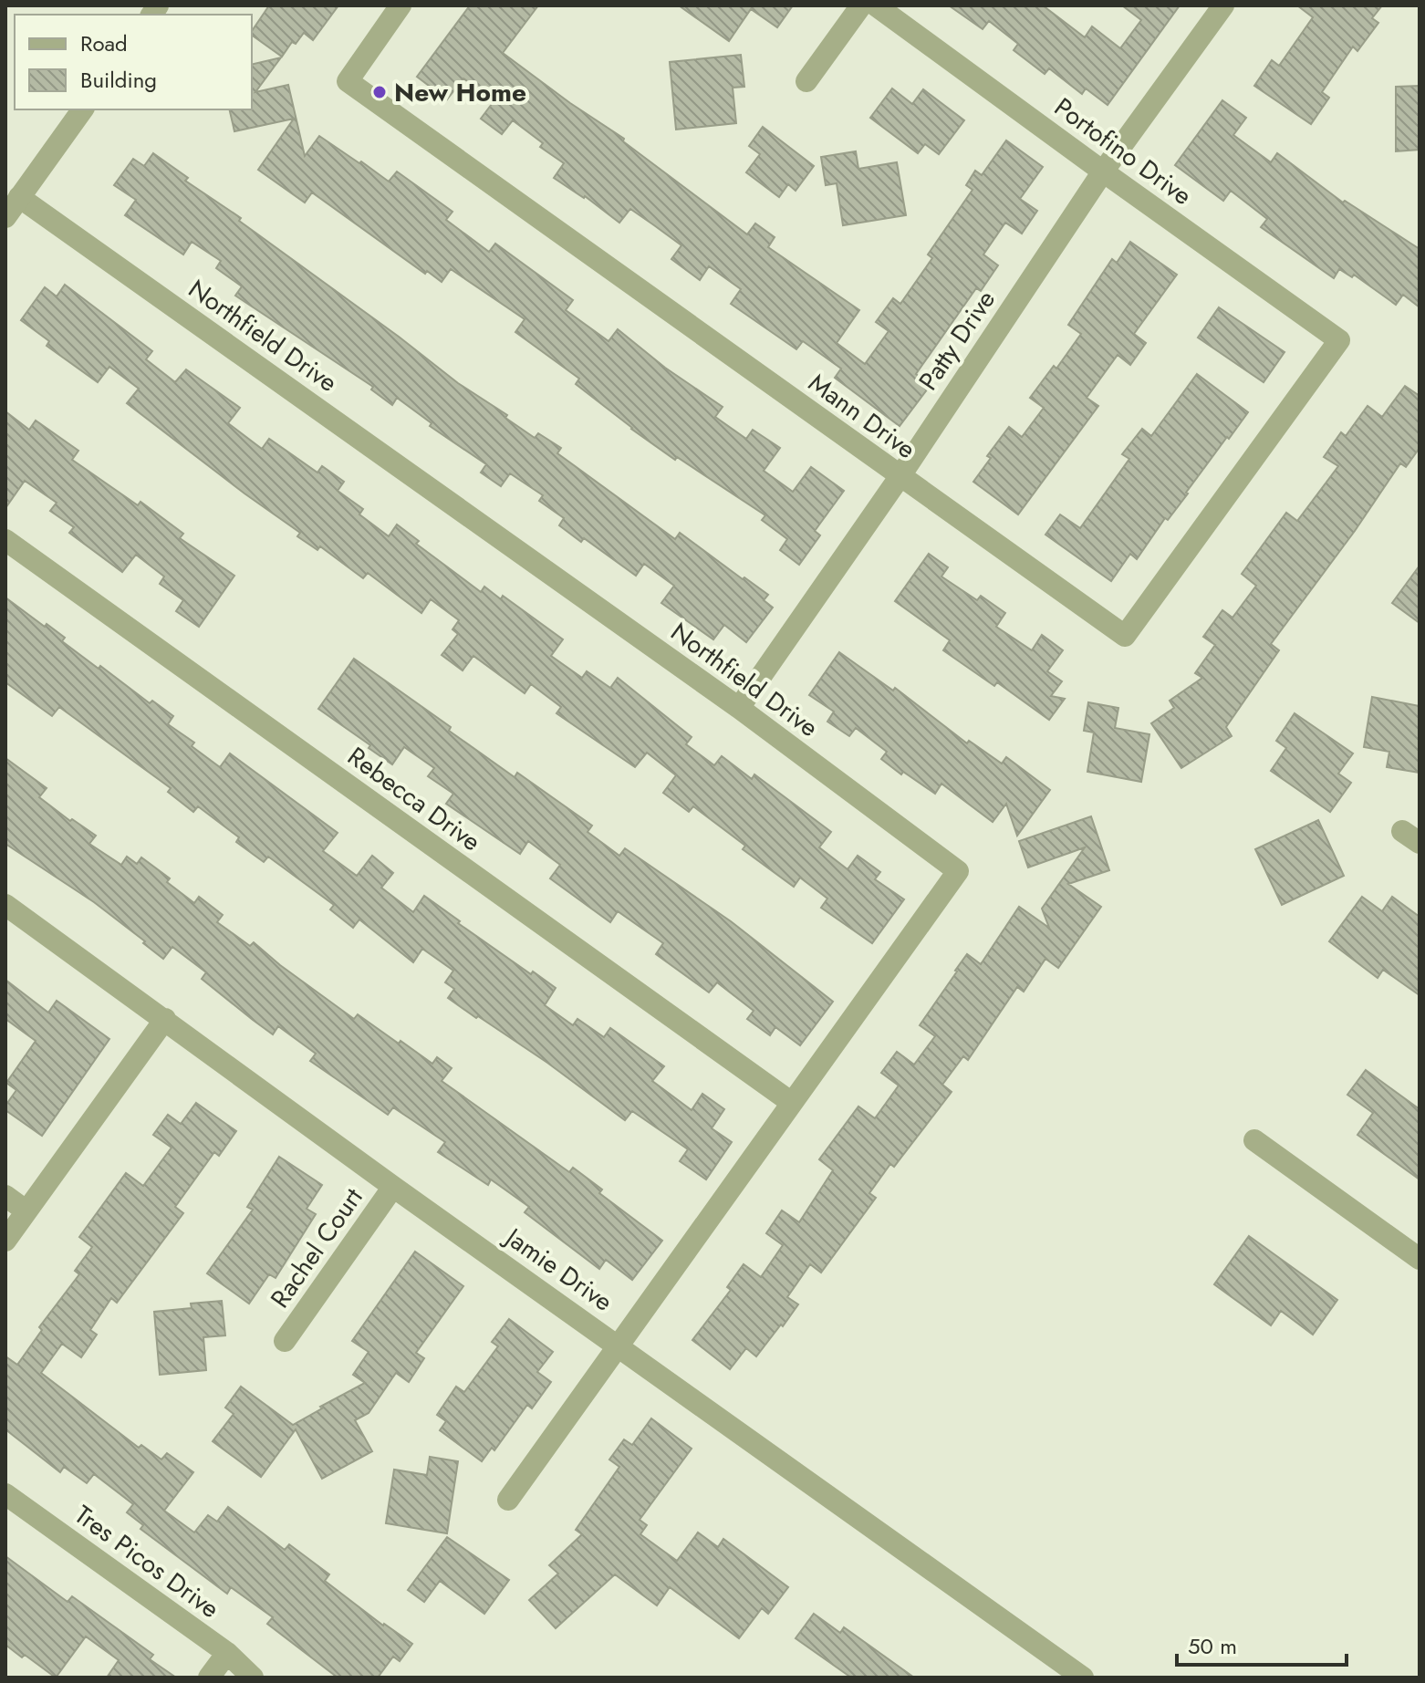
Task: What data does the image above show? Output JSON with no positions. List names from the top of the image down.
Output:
{
  "streets": {
    "street": [
      "Portofino Drive",
      "Northfield Drive",
      "Patty Drive",
      "Mann Drive",
      "Rebecca Drive",
      "Rachel Court",
      "Jamie Drive",
      "Tres Picos Drive"
    ]
  },
  "crossings": [
    ["Portofino Drive", "Patty Drive"],
    ["Portofino Drive", "Mann Drive"],
    ["Northfield Drive", "Patty Drive"],
    ["Northfield Drive", "Rebecca Drive"],
    ["Northfield Drive", "Jamie Drive"],
    ["Patty Drive", "Mann Drive"],
    ["Rachel Court", "Jamie Drive"]
  ],
  "places": ["New Home"],
  "legend": ["Road", "Building"],
  "scale_bar": "50 m"
}
